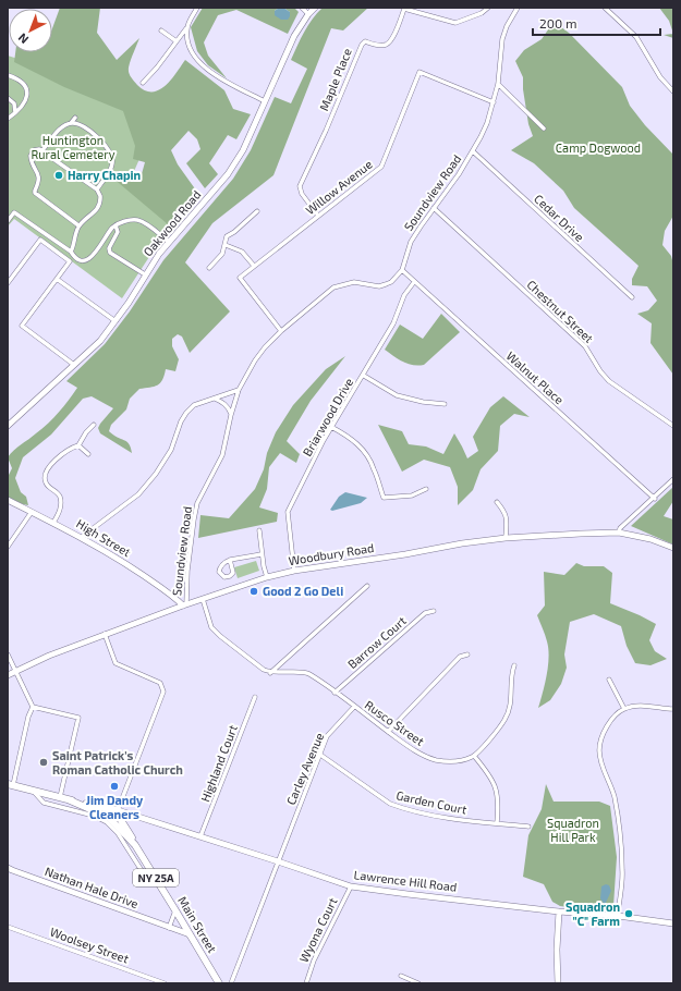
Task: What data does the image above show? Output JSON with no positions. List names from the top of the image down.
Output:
{
  "streets": {
    "main road": [
      "Oakwood Road",
      "High Street",
      "Woodbury Road",
      "NY 25A",
      "Lawrence Hill Road",
      "Nathan Hale Drive",
      "Main Street"
    ],
    "street": [
      "Maple Place",
      "Willow Avenue",
      "Soundview Road",
      "Cedar Drive",
      "Chestnut Street",
      "Walnut Place",
      "Briarwood Drive",
      "Barrow Court",
      "Rusco Street",
      "Highland Court",
      "Carley Avenue",
      "Garden Court",
      "Wyona Court",
      "Woolsey Street"
    ]
  },
  "crossings": [
    ["Maple Place", "Willow Avenue"],
    ["Willow Avenue", "Soundview Road"],
    ["Soundview Road", "Cedar Drive"],
    ["Soundview Road", "Chestnut Street"],
    ["Soundview Road", "Walnut Place"],
    ["Soundview Road", "High Street"],
    ["Soundview Road", "Woodbury Road"],
    ["Walnut Place", "Briarwood Drive"],
    ["Briarwood Drive", "Woodbury Road"],
    ["High Street", "Woodbury Road"],
    ["Rusco Street", "Carley Avenue"],
    ["Highland Court", "Lawrence Hill Road"],
    ["Carley Avenue", "Garden Court"],
    ["Carley Avenue", "Lawrence Hill Road"],
    ["Lawrence Hill Road", "Main Street"],
    ["Lawrence Hill Road", "Wyona Court"],
    ["Nathan Hale Drive", "Main Street"]
  ],
  "parks": ["Huntington Rural Cemetery", "Camp Dogwood", "Squadron Hill Park"],
  "places": [
    "Harry Chapin",
    "Good 2 Go Deli",
    "Saint Patrick's Roman Catholic Church",
    "Jim Dandy Cleaners",
    "Squadron \"C\" Farm"
  ],
  "scale_bar": "200 m",
  "north": "bottom left"
}
